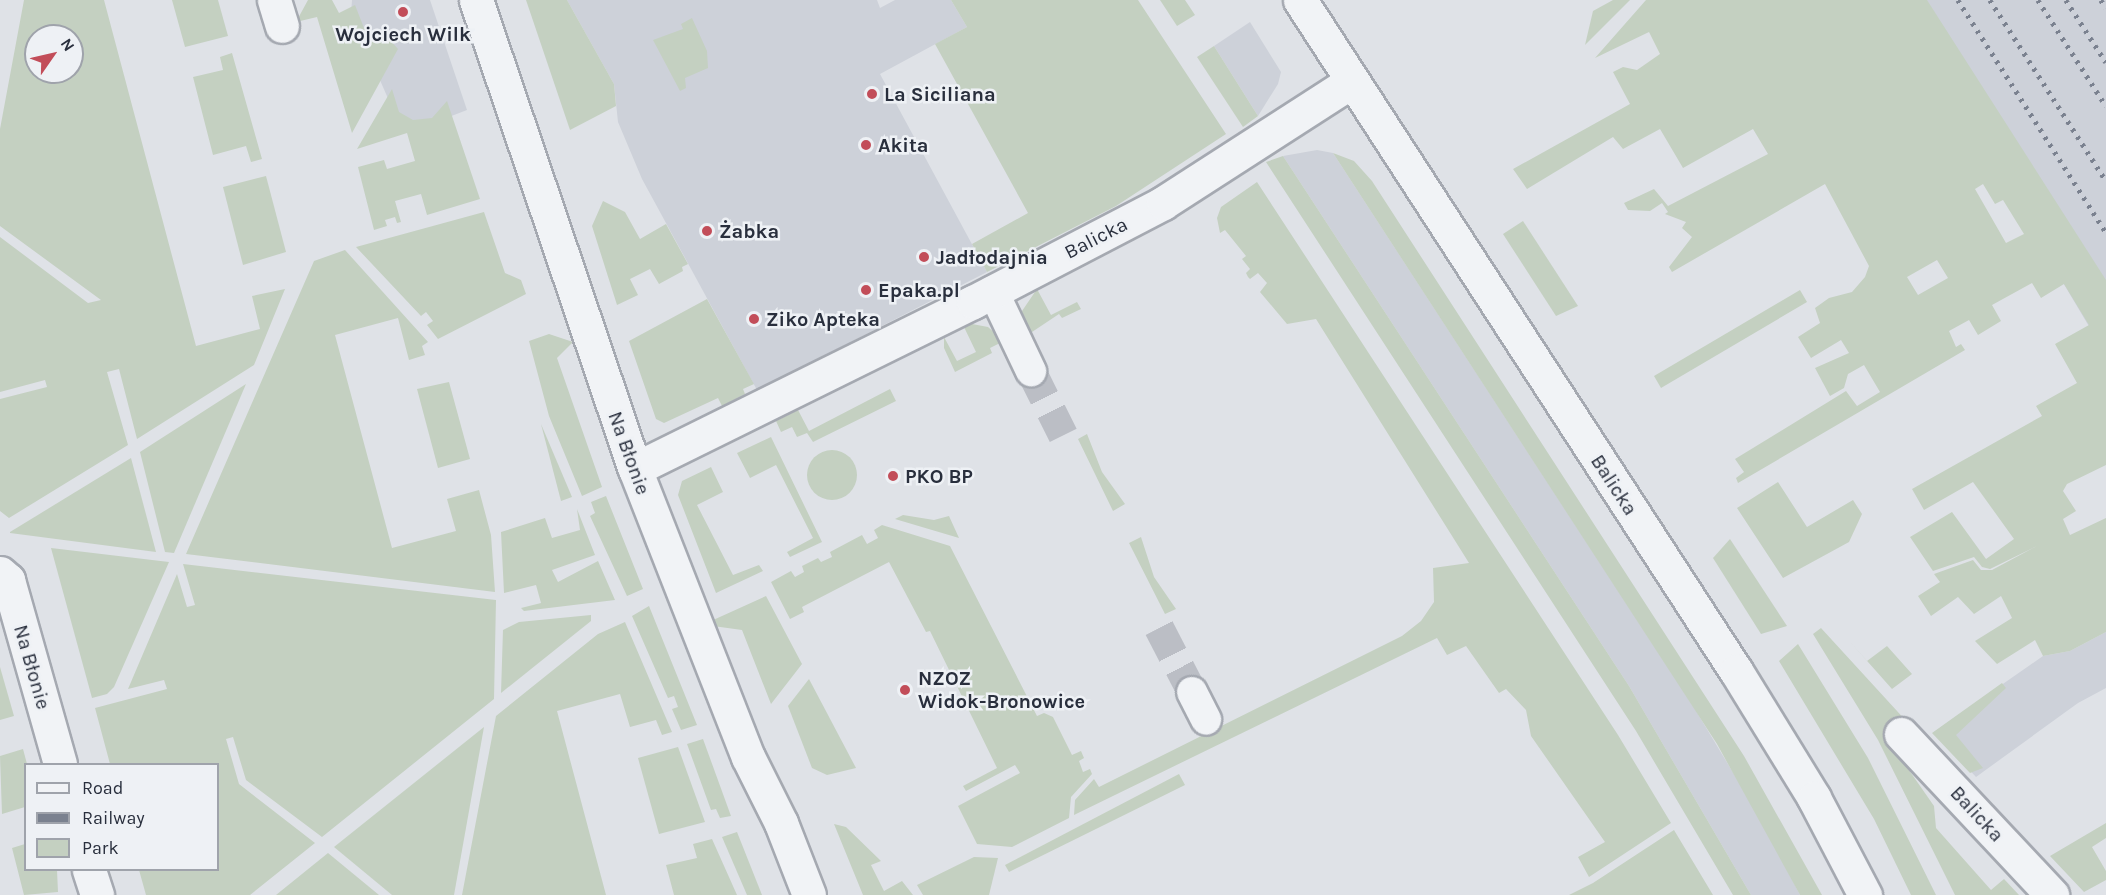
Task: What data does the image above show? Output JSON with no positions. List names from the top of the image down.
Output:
{
  "streets": {
    "street": ["Balicka", "Na Błonie"]
  },
  "crossings": [
    ["Balicka", "Na Błonie"]
  ],
  "places": [
    "Wojciech Wilk",
    "La Siciliana",
    "Akita",
    "Żabka",
    "Jadłodajnia",
    "Epaka.pl",
    "Ziko Apteka",
    "PKO BP",
    "NZOZ Widok-Bronowice"
  ],
  "legend": ["Road", "Railway", "Park"],
  "north": "top right"
}
